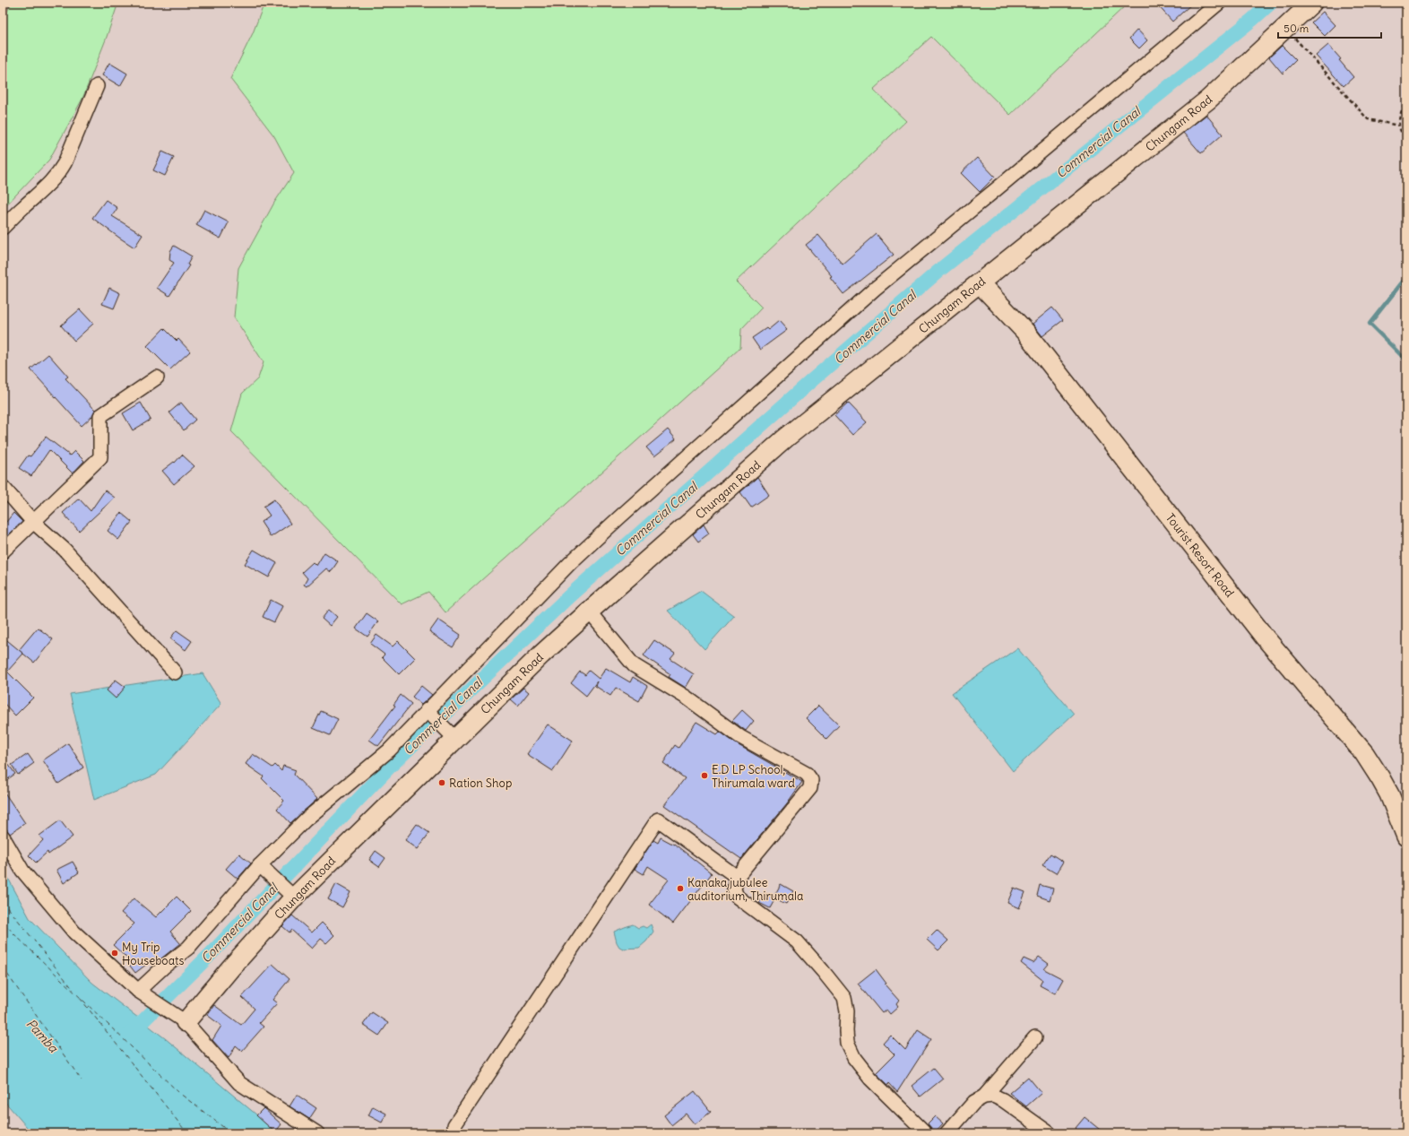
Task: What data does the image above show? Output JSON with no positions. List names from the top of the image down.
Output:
{
  "streets": {
    "main road": ["Chungam Road", "Tourist Resort Road"]
  },
  "crossings": [
    ["Chungam Road", "Tourist Resort Road"]
  ],
  "water": ["Commercial Canal", "Pamba"],
  "places": [
    "E.D LP School, Thirumala ward",
    "Ration Shop",
    "Kanaka jubulee auditorium, Thirumala",
    "My Trip Houseboats"
  ],
  "scale_bar": "50 m"
}
